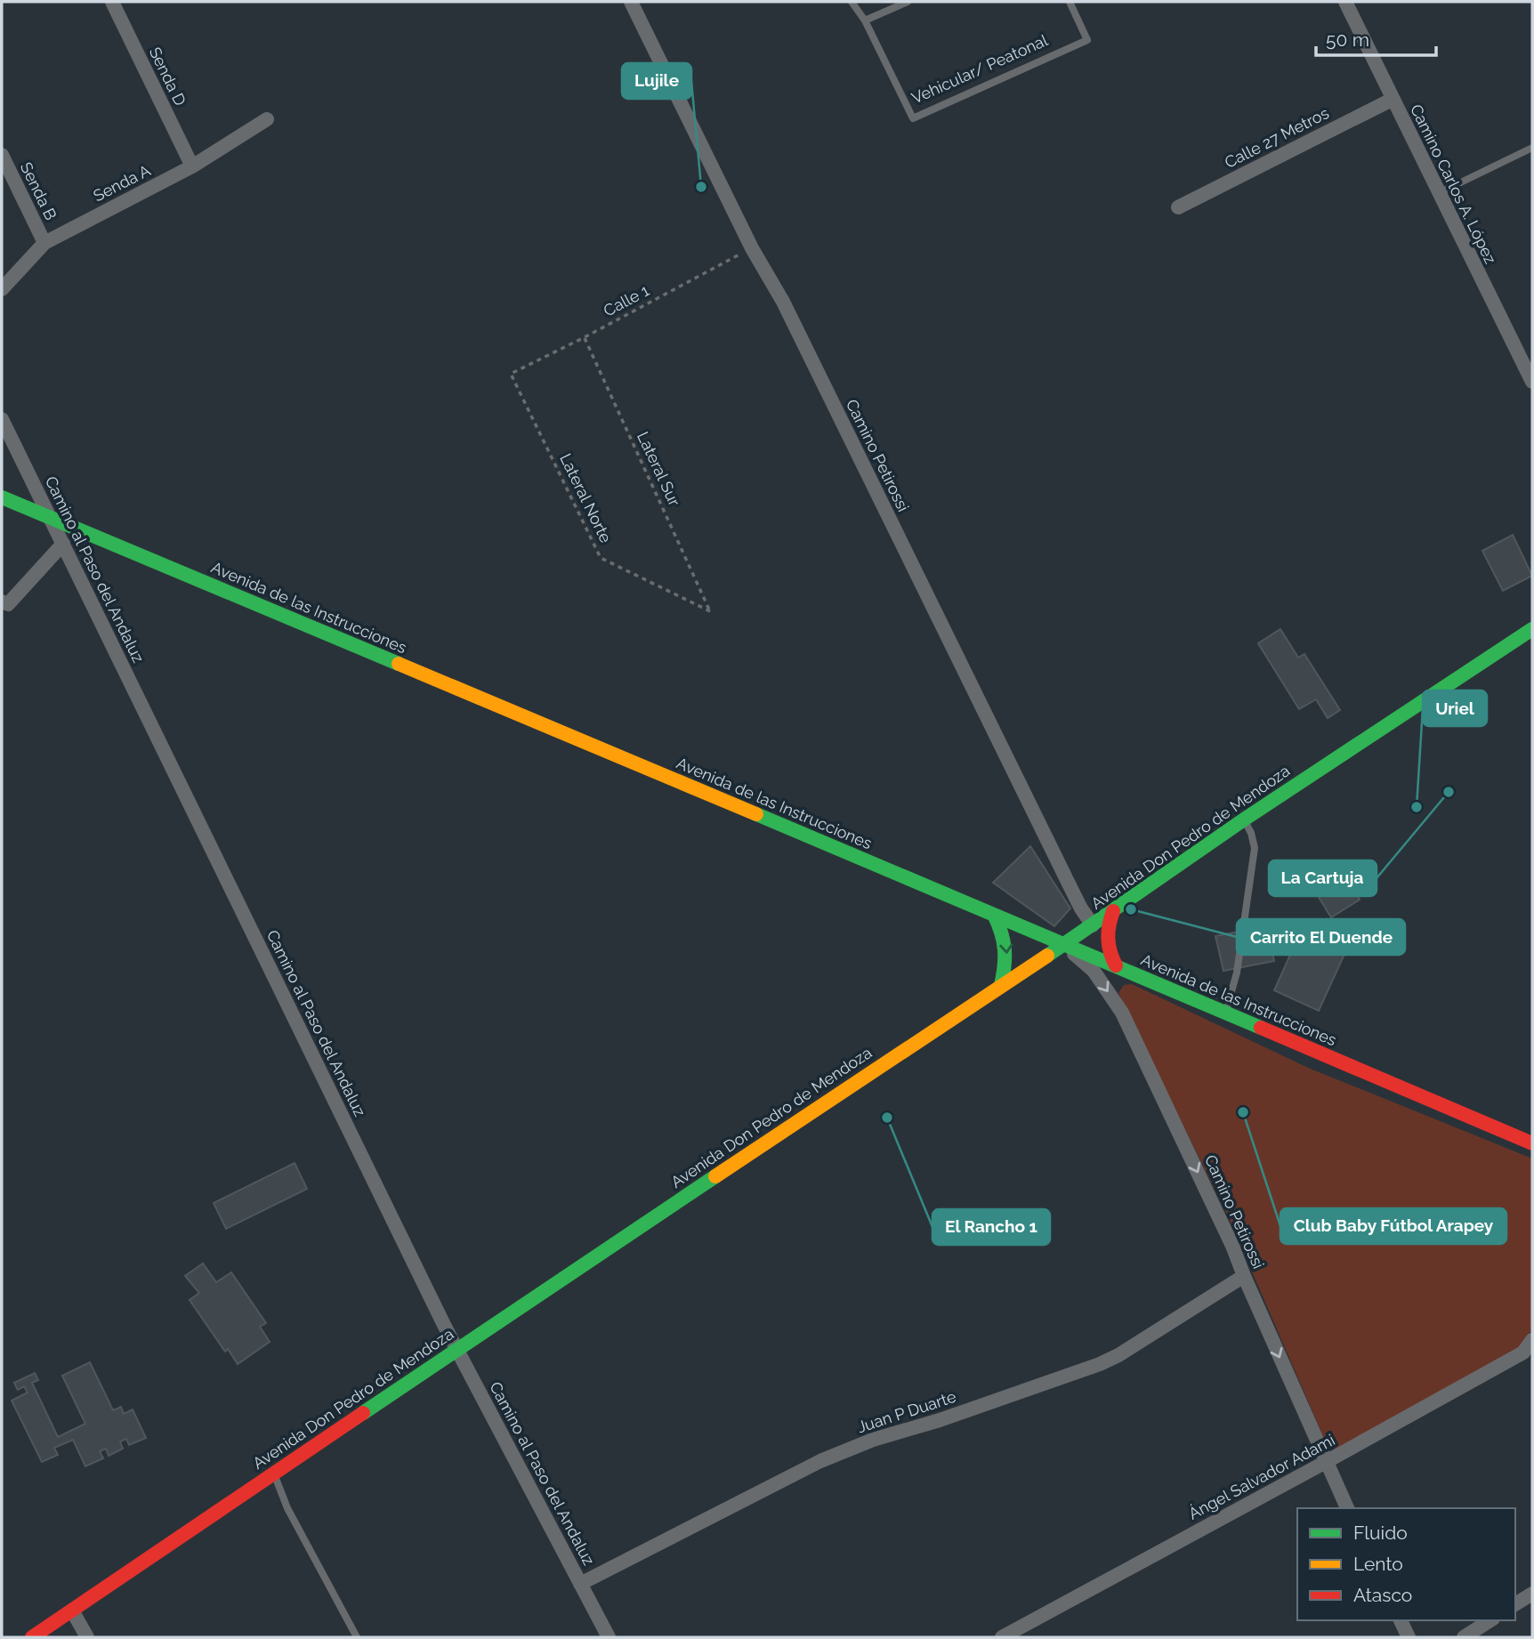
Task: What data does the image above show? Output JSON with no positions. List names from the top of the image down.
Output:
{
  "streets": {
    "main road": ["Avenida de las Instrucciones", "Avenida Don Pedro de Mendoza"],
    "street": [
      "Senda D",
      "Calle 27 Metros",
      "Senda A",
      "Camino Carlos A. López",
      "Senda B",
      "Camino Petirossi",
      "Camino al Paso del Andaluz",
      "Juan P Duarte",
      "Ángel Salvador Adami"
    ],
    "lane": ["Vehicular/ Peatonal"],
    "path": ["Calle 1", "Lateral Sur", "Lateral Norte"]
  },
  "crossings": [
    ["Senda D", "Senda A"],
    ["Calle 27 Metros", "Camino Carlos A. López"],
    ["Senda A", "Senda B"],
    ["Calle 1", "Camino Petirossi"],
    ["Calle 1", "Lateral Sur"],
    ["Calle 1", "Lateral Norte"],
    ["Camino Petirossi", "Avenida de las Instrucciones"],
    ["Camino Petirossi", "Avenida Don Pedro de Mendoza"],
    ["Camino Petirossi", "Juan P Duarte"],
    ["Camino Petirossi", "Ángel Salvador Adami"],
    ["Lateral Sur", "Lateral Norte"],
    ["Camino al Paso del Andaluz", "Avenida de las Instrucciones"],
    ["Camino al Paso del Andaluz", "Avenida Don Pedro de Mendoza"],
    ["Camino al Paso del Andaluz", "Juan P Duarte"],
    ["Avenida de las Instrucciones", "Avenida Don Pedro de Mendoza"]
  ],
  "places": [
    "Lujile",
    "La Cartuja",
    "Uriel",
    "Carrito El Duende",
    "Club Baby Fútbol Arapey",
    "El Rancho 1"
  ],
  "legend": ["Fluido", "Lento", "Atasco"],
  "scale_bar": "50 m"
}
